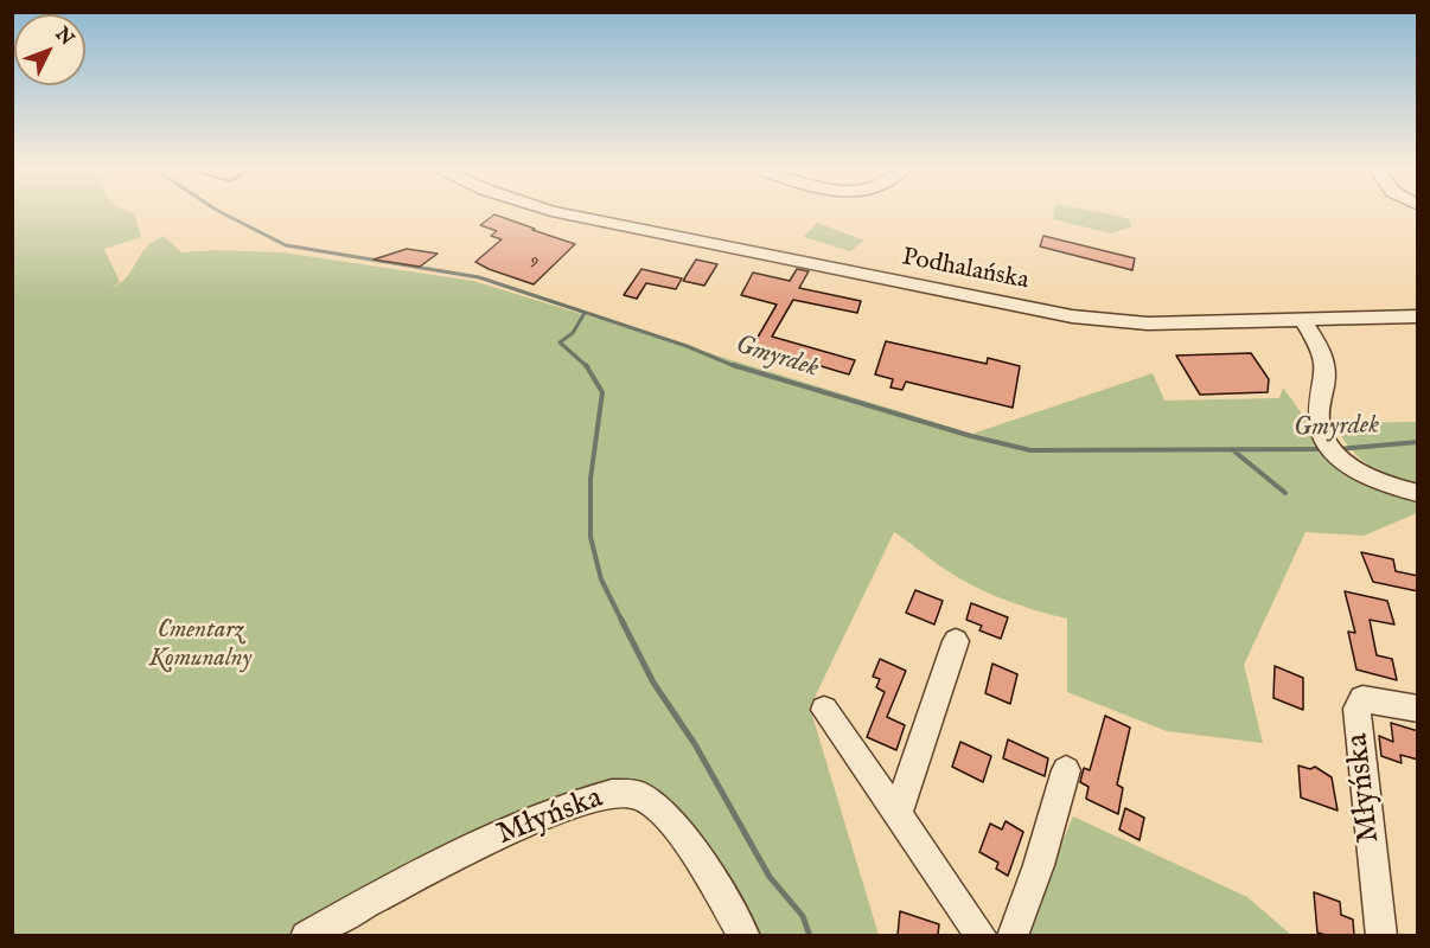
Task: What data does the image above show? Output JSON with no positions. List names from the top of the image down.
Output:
{
  "streets": {
    "street": ["Podhalańska", "Młyńska"]
  },
  "water": ["Gmyrdek"],
  "parks": ["Cmentarz Komunalny"],
  "house_numbers": ["9"],
  "north": "top right"
}
